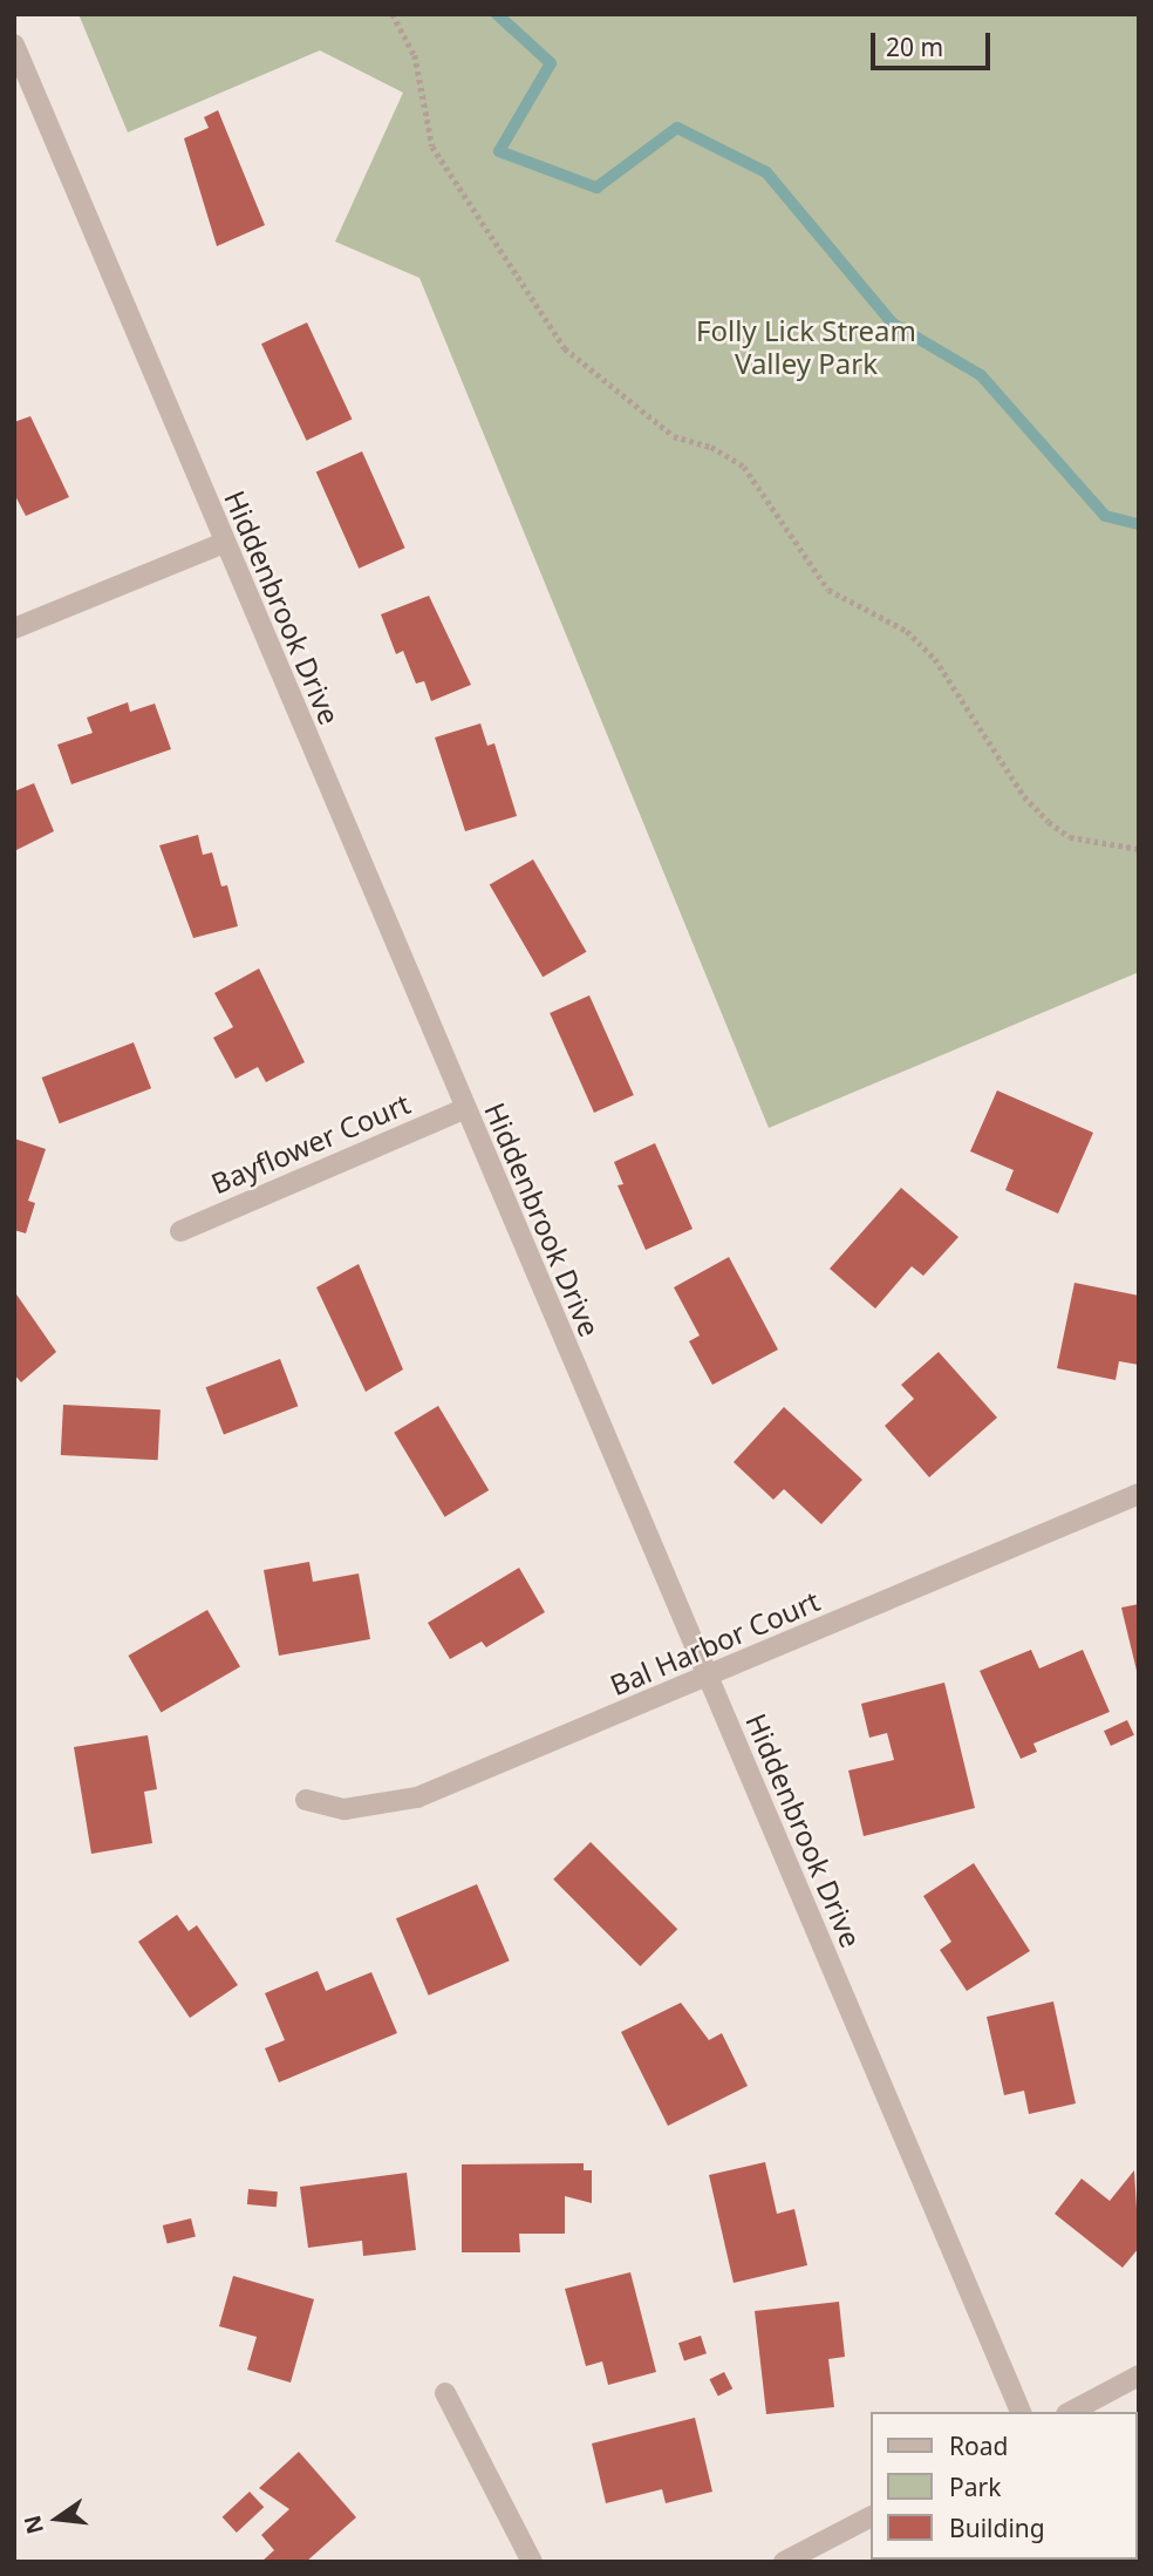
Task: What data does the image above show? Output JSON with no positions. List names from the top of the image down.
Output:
{
  "streets": {
    "street": ["Hiddenbrook Drive", "Bayflower Court", "Bal Harbor Court"]
  },
  "crossings": [
    ["Hiddenbrook Drive", "Bayflower Court"],
    ["Hiddenbrook Drive", "Bal Harbor Court"]
  ],
  "parks": ["Folly Lick Stream Valley Park"],
  "legend": ["Road", "Park", "Building"],
  "scale_bar": "20 m",
  "north": "left"
}
